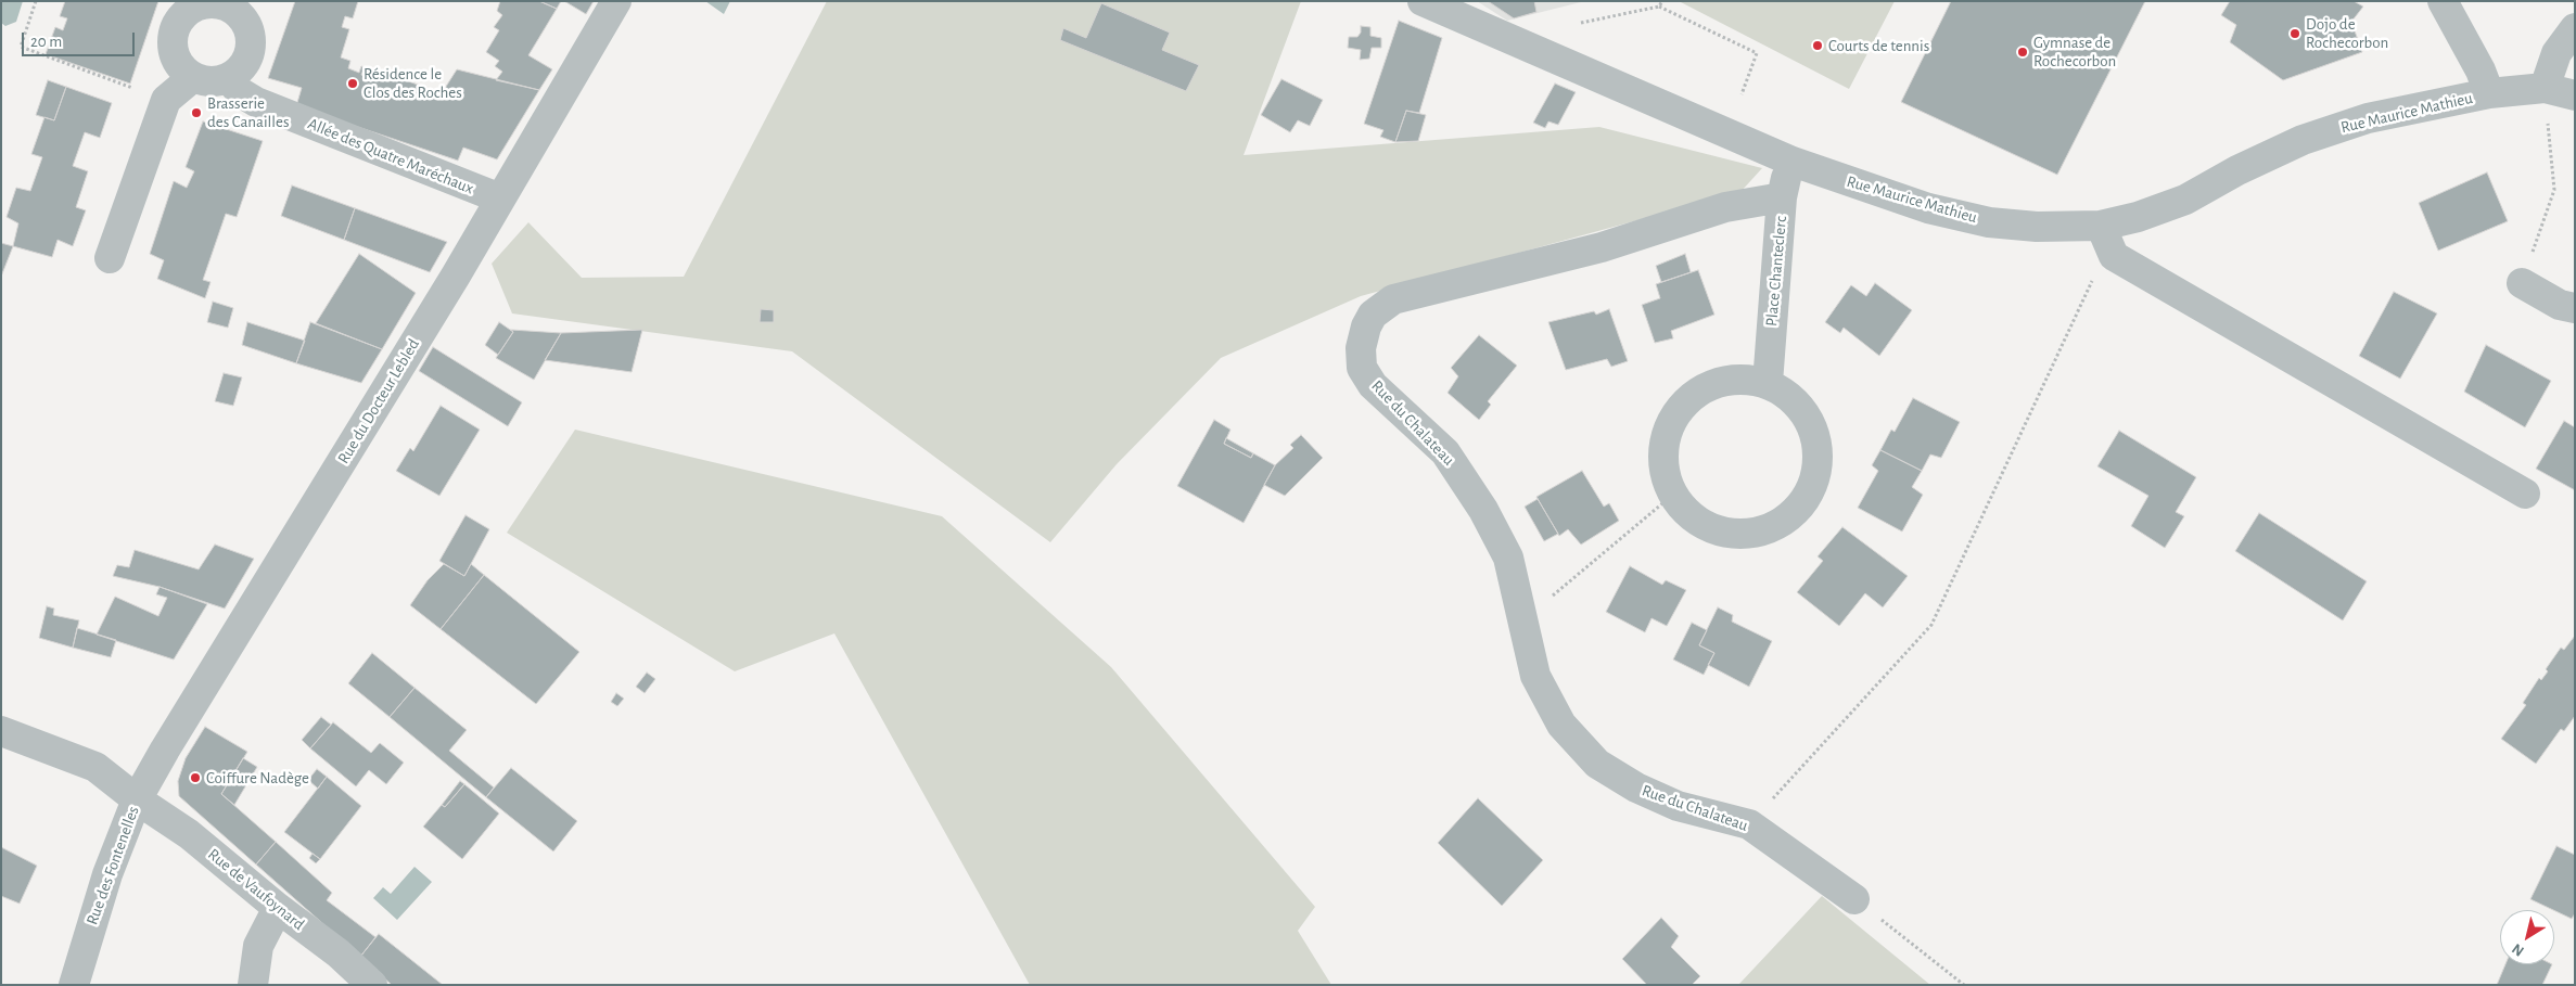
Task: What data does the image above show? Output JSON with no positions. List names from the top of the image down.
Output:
{
  "streets": {
    "street": [
      "Rue Maurice Mathieu",
      "Allée des Quatre Maréchaux",
      "Place Chanteclerc",
      "Rue du Docteur Lebled",
      "Rue du Chalateau",
      "Rue des Fontenelles",
      "Rue de Vaufoynard"
    ]
  },
  "crossings": [
    ["Rue Maurice Mathieu", "Place Chanteclerc"],
    ["Allée des Quatre Maréchaux", "Rue du Docteur Lebled"],
    ["Place Chanteclerc", "Rue du Chalateau"],
    ["Rue du Docteur Lebled", "Rue des Fontenelles"],
    ["Rue du Docteur Lebled", "Rue de Vaufoynard"],
    ["Rue des Fontenelles", "Rue de Vaufoynard"]
  ],
  "places": [
    "Dojo de Rochecorbon",
    "Courts de tennis",
    "Gymnase de Rochecorbon",
    "Résidence le Clos des Roches",
    "Brasserie des Canailles",
    "Coiffure Nadège"
  ],
  "scale_bar": "20 m",
  "north": "bottom left"
}
